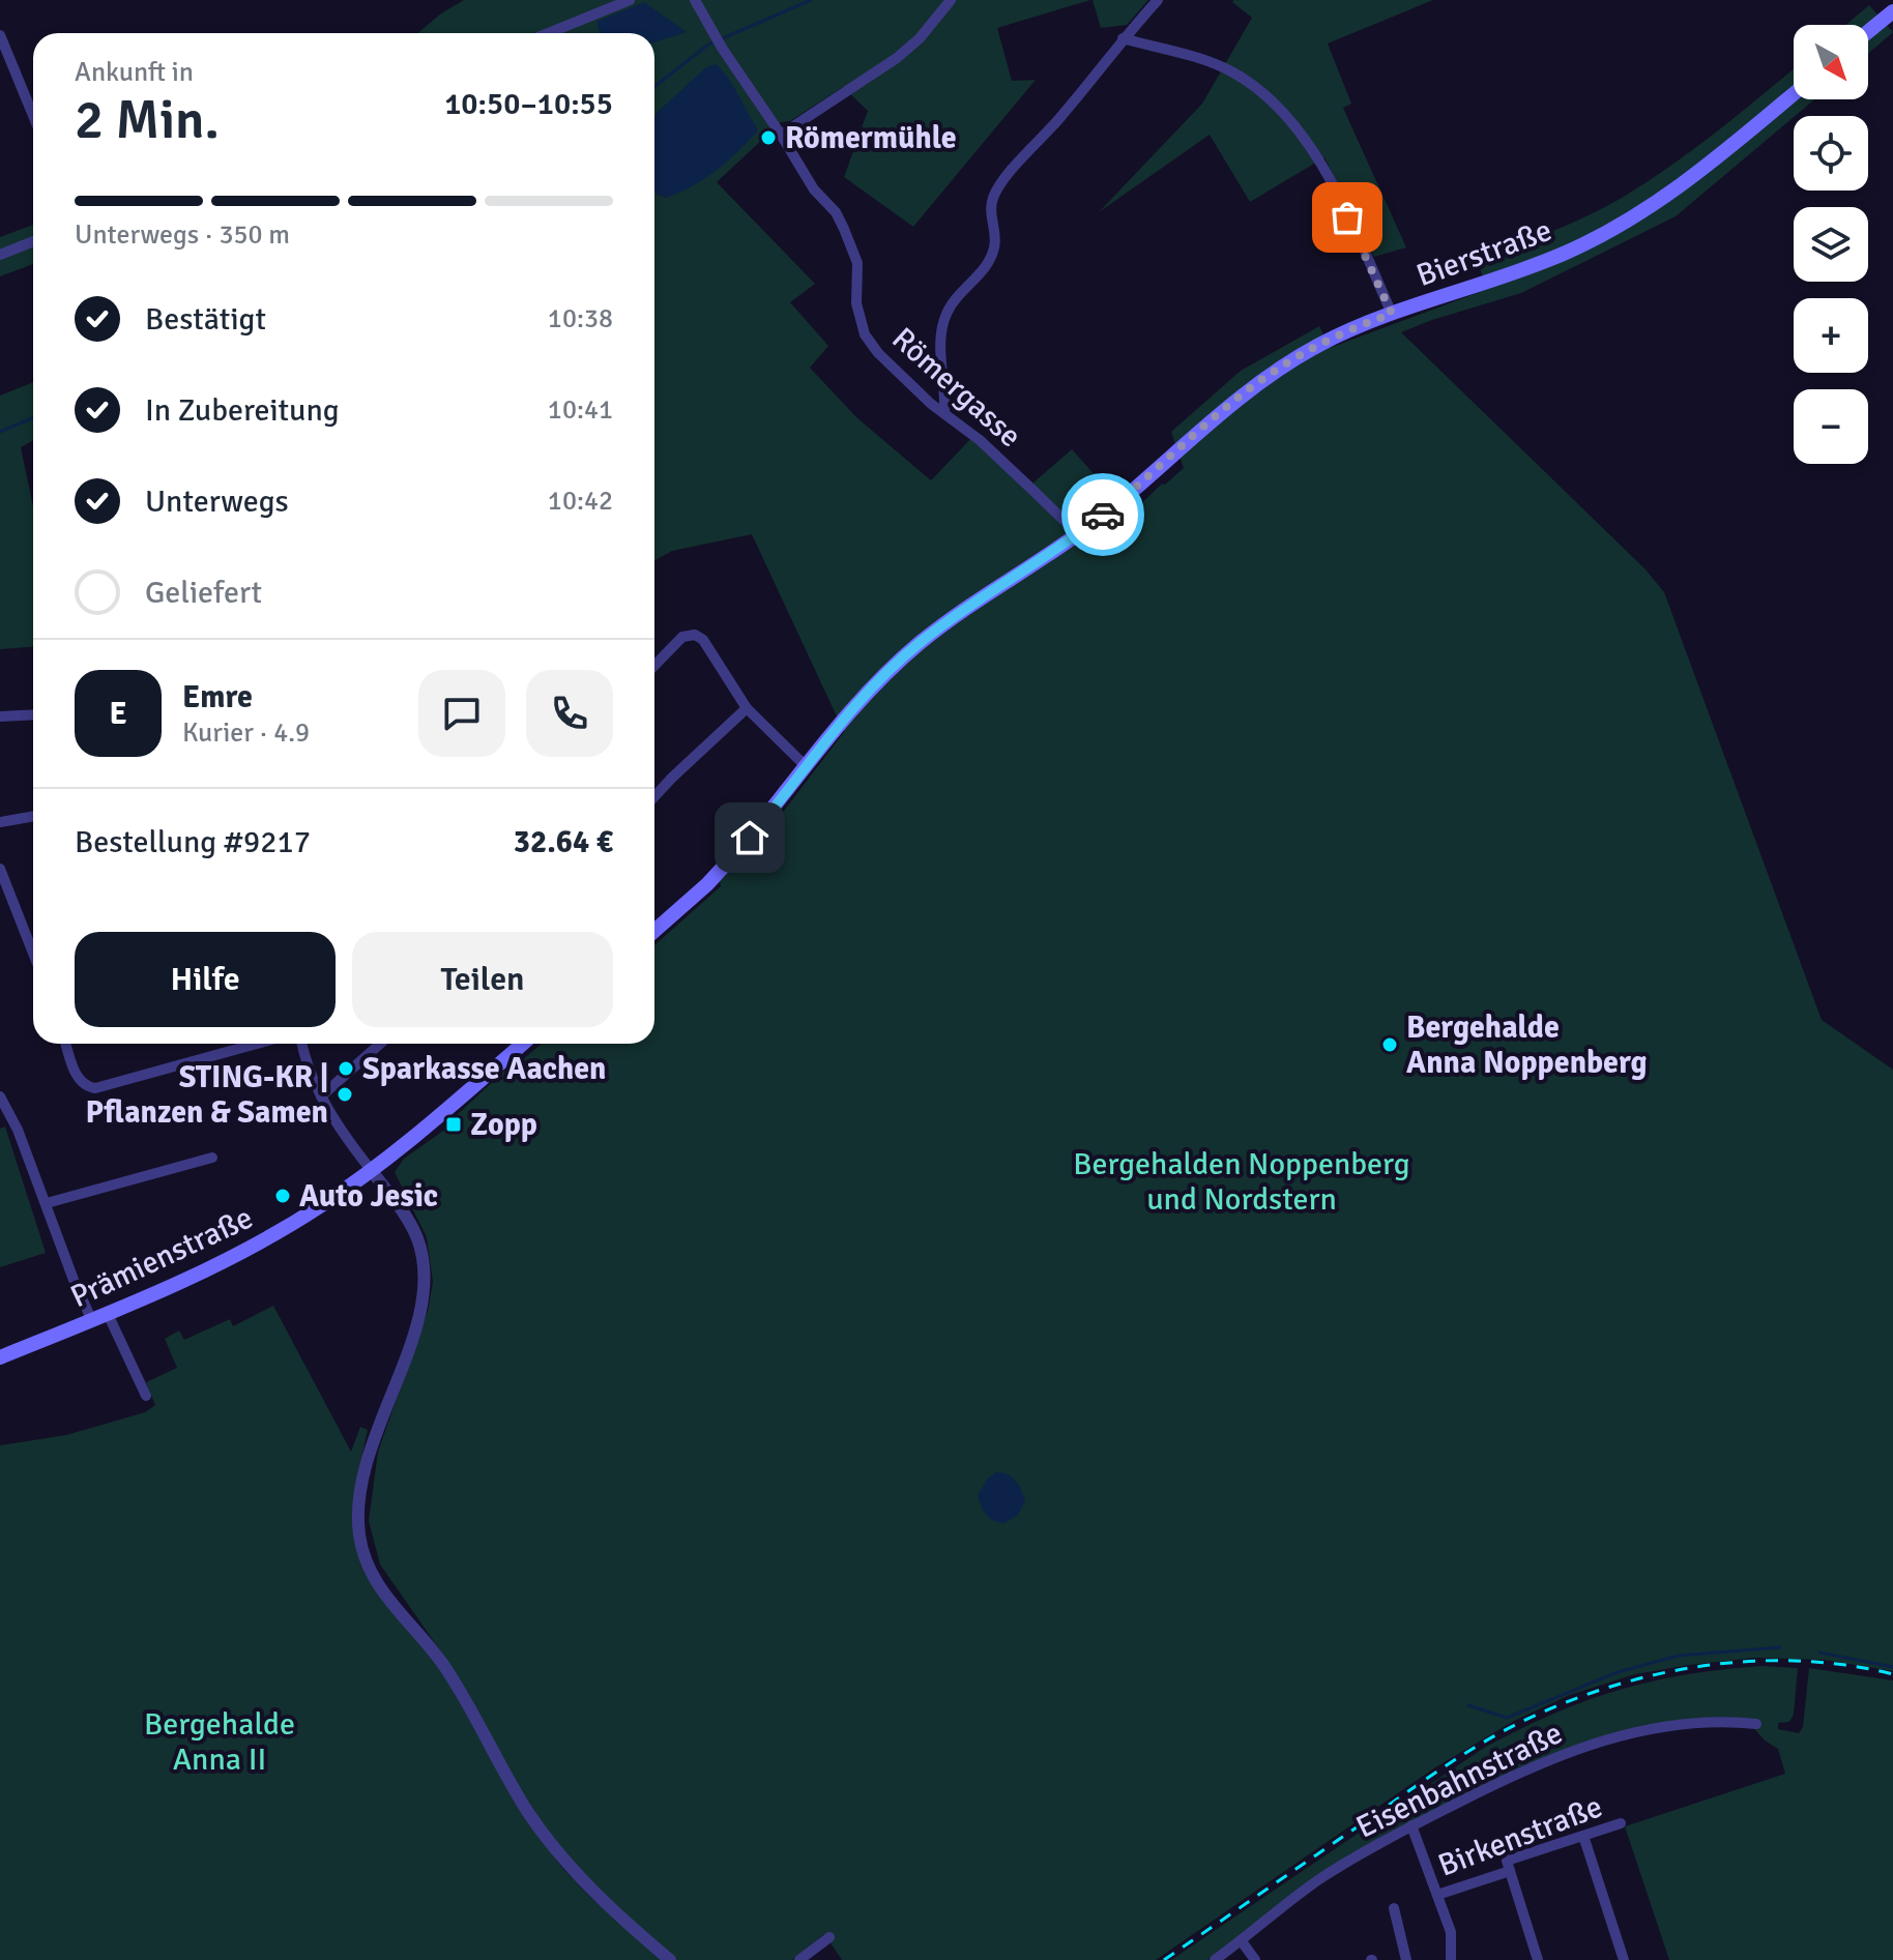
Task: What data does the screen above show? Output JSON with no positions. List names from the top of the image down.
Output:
{
  "streets": {
    "main road": ["Bierstraße", "Prämienstraße"],
    "street": ["Römergasse", "Eisenbahnstraße", "Birkenstraße"]
  },
  "crossings": [
    ["Bierstraße", "Römergasse"]
  ],
  "parks": ["Bergehalden Noppenberg und Nordstern", "Bergehalde Anna II"],
  "places": {
    "other": [
      "Römermühle",
      "Bergehalde Anna Noppenberg",
      "Sparkasse Aachen",
      "STING-KR | Pflanzen & Samen",
      "Auto Jesic"
    ],
    "transit": ["Zopp"]
  },
  "north": "bottom right",
  "page": {
    "map_buttons": ["+", "−"],
    "heading": ["2 Min.", "Ankunft in", "10:50–10:55"],
    "panel": [
      "Emre",
      "Kurier · 4.9",
      "Bestellung #9217",
      "32.64 €"
    ],
    "bar": "Unterwegs · 350 m",
    "list": [
      ["Bestätigt", "10:38"],
      ["In Zubereitung", "10:41"],
      ["Unterwegs", "10:42"],
      "Geliefert"
    ],
    "round": "E",
    "buttons": ["Hilfe", "Teilen"]
  }
}
